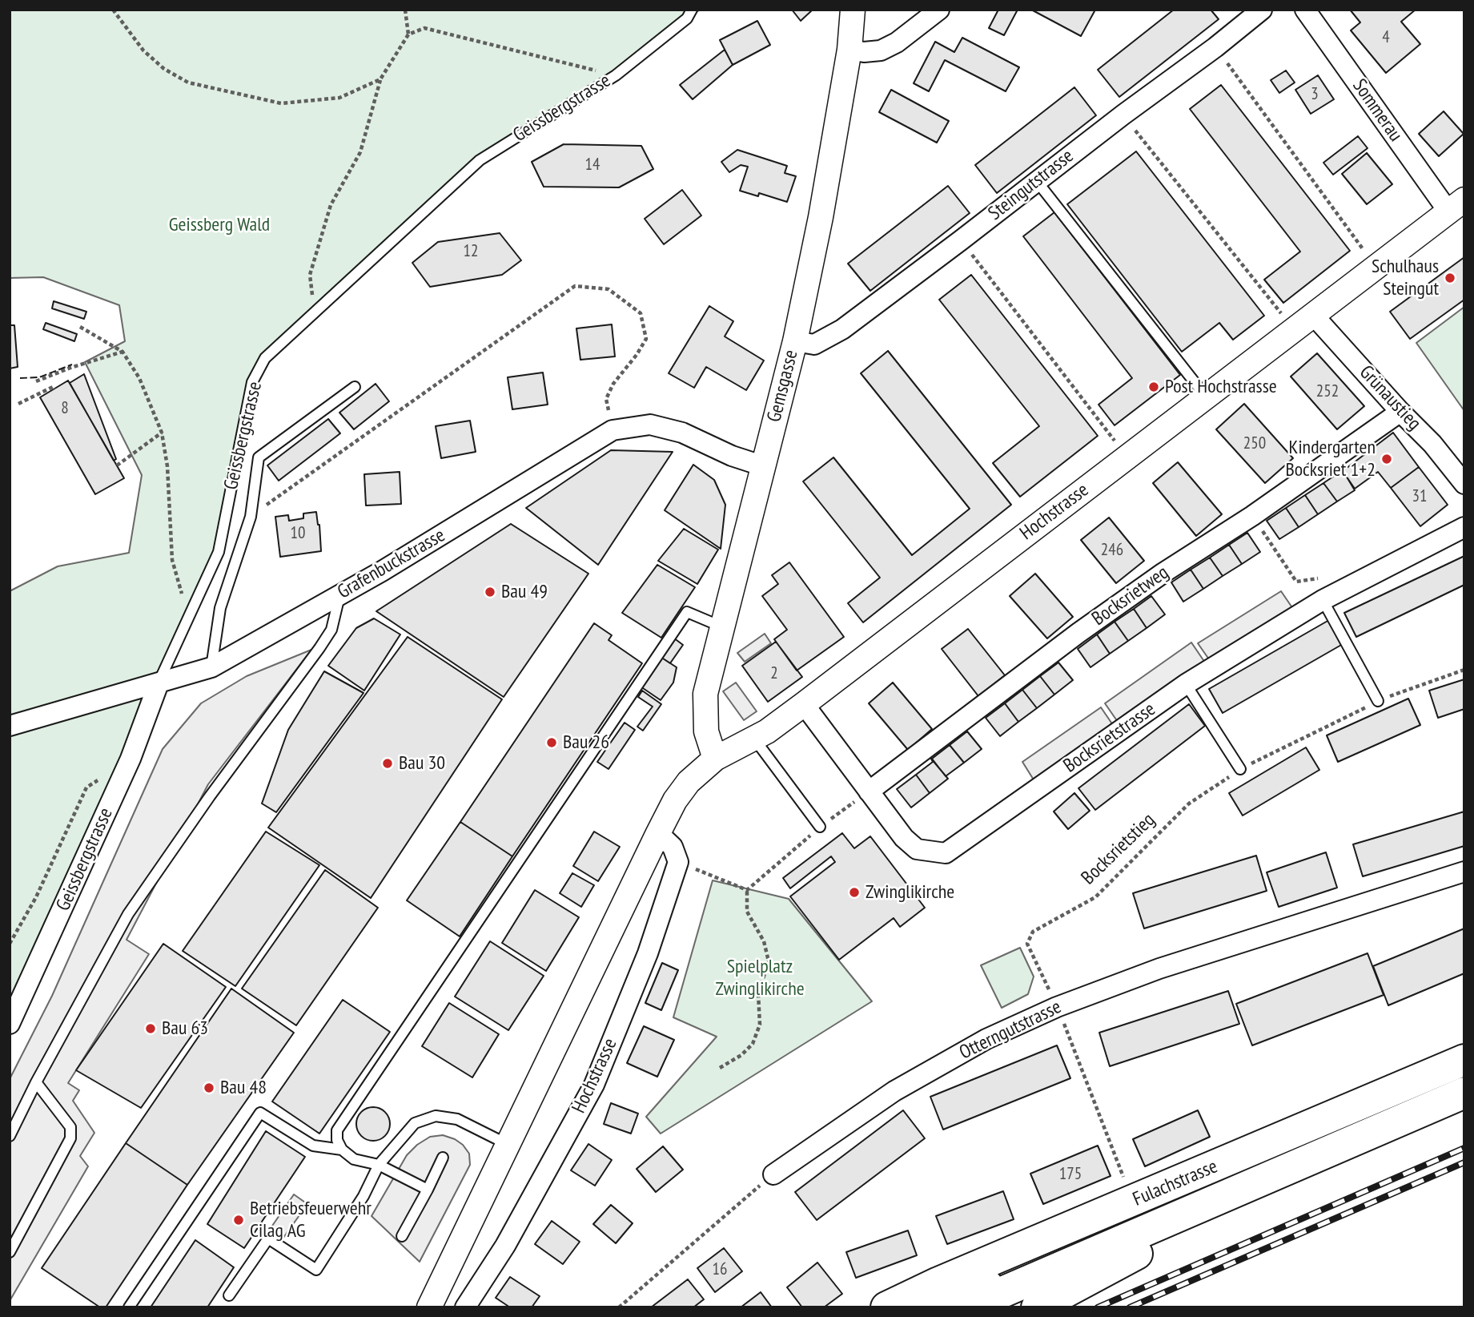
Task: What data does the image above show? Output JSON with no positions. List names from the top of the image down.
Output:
{
  "streets": {
    "main road": ["Fulachstrasse"],
    "street": [
      "Geissbergstrasse",
      "Sommerau",
      "Steingutstrasse",
      "Gemsgasse",
      "Grünaustieg",
      "Hochstrasse",
      "Grafenbuckstrasse",
      "Bocksrietweg",
      "Bocksrietstrasse",
      "Otterngutstrasse"
    ],
    "path": ["Bocksrietstieg"]
  },
  "crossings": [
    ["Geissbergstrasse", "Grafenbuckstrasse"],
    ["Sommerau", "Hochstrasse"],
    ["Steingutstrasse", "Gemsgasse"],
    ["Gemsgasse", "Hochstrasse"],
    ["Gemsgasse", "Grafenbuckstrasse"],
    ["Grünaustieg", "Hochstrasse"],
    ["Grünaustieg", "Bocksrietweg"],
    ["Hochstrasse", "Bocksrietstrasse"],
    ["Bocksrietweg", "Bocksrietstrasse"],
    ["Bocksrietstieg", "Otterngutstrasse"],
    ["Bocksrietstieg", "Fulachstrasse"]
  ],
  "parks": ["Geissberg Wald", "Spielplatz Zwinglikirche"],
  "places": [
    "Schulhaus Steingut",
    "Post Hochstrasse",
    "Kindergarten Bocksriet 1+2",
    "Bau 49",
    "Bau 26",
    "Bau 30",
    "Zwinglikirche",
    "Bau 63",
    "Bau 48",
    "Betriebsfeuerwehr Cilag AG"
  ],
  "house_numbers": [
    "4",
    "3",
    "14",
    "12",
    "252",
    "8",
    "250",
    "31",
    "10",
    "246",
    "2",
    "175",
    "16"
  ]
}
